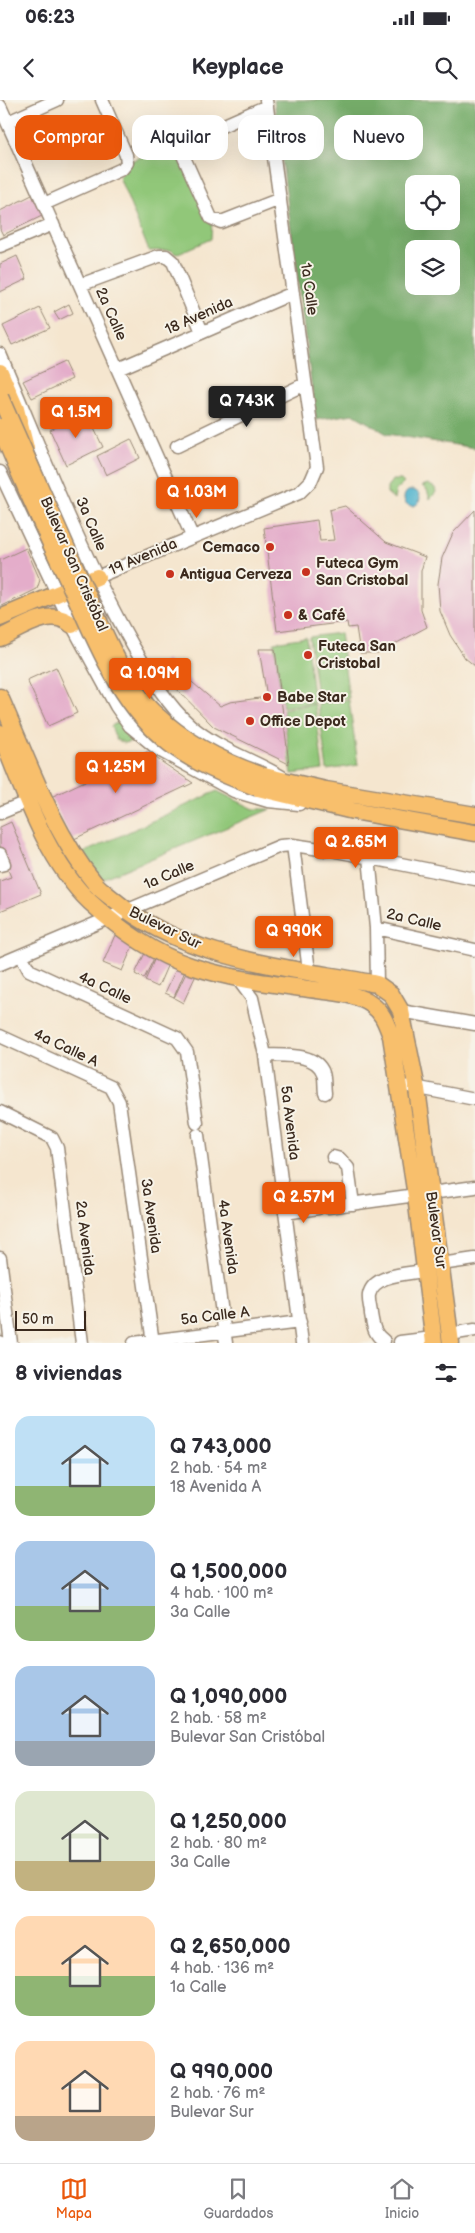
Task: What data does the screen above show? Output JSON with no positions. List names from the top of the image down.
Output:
{
  "streets": {
    "main road": ["19 Avenida", "Bulevar San Cristóbal", "Bulevar Sur"],
    "street": [
      "1a Calle",
      "2a Calle",
      "18 Avenida",
      "3a Calle",
      "4a Calle",
      "4a Calle A",
      "5a Avenida",
      "3a Avenida",
      "4a Avenida",
      "2a Avenida",
      "5a Calle A"
    ]
  },
  "crossings": [
    ["1a Calle", "18 Avenida"],
    ["1a Calle", "19 Avenida"],
    ["1a Calle", "Bulevar Sur"],
    ["1a Calle", "4a Calle"],
    ["2a Calle", "18 Avenida"],
    ["2a Calle", "19 Avenida"],
    ["3a Calle", "19 Avenida"],
    ["3a Calle", "Bulevar San Cristóbal"],
    ["Bulevar Sur", "5a Avenida"],
    ["4a Calle", "4a Avenida"],
    ["4a Calle A", "3a Avenida"],
    ["5a Avenida", "5a Calle A"],
    ["3a Avenida", "5a Calle A"],
    ["4a Avenida", "5a Calle A"]
  ],
  "places": [
    "Cemaco",
    "Futeca Gym San Cristobal",
    "Antigua Cerveza",
    "& Café",
    "Futeca San Cristobal",
    "Babe Star",
    "Office Depot"
  ],
  "scale_bar": "50 m",
  "page": {
    "status": "06:23",
    "header": "Keyplace",
    "chip": [
      "Comprar",
      "Alquilar",
      "Filtros",
      "Nuevo"
    ],
    "price": [
      "Q 743K",
      "Q 1.5M",
      "Q 1.03M",
      "Q 1.09M",
      "Q 1.25M",
      "Q 2.65M",
      "Q 990K",
      "Q 2.57M"
    ],
    "scale": "50 m",
    "heading": "8 viviendas",
    "list": [
      {
        "name": "Q 743,000",
        "note": "2 hab. · 54 m² · 18 Avenida A"
      },
      {
        "name": "Q 1,500,000",
        "note": "4 hab. · 100 m² · 3a Calle"
      },
      {
        "name": "Q 1,090,000",
        "note": "2 hab. · 58 m² · Bulevar San Cristóbal"
      },
      {
        "name": "Q 1,250,000",
        "note": "2 hab. · 80 m² · 3a Calle"
      },
      {
        "name": "Q 2,650,000",
        "note": "4 hab. · 136 m² · 1a Calle"
      },
      {
        "name": "Q 990,000",
        "note": "2 hab. · 76 m² · Bulevar Sur"
      }
    ],
    "tabs": ["Mapa", "Guardados", "Inicio"]
  }
}
